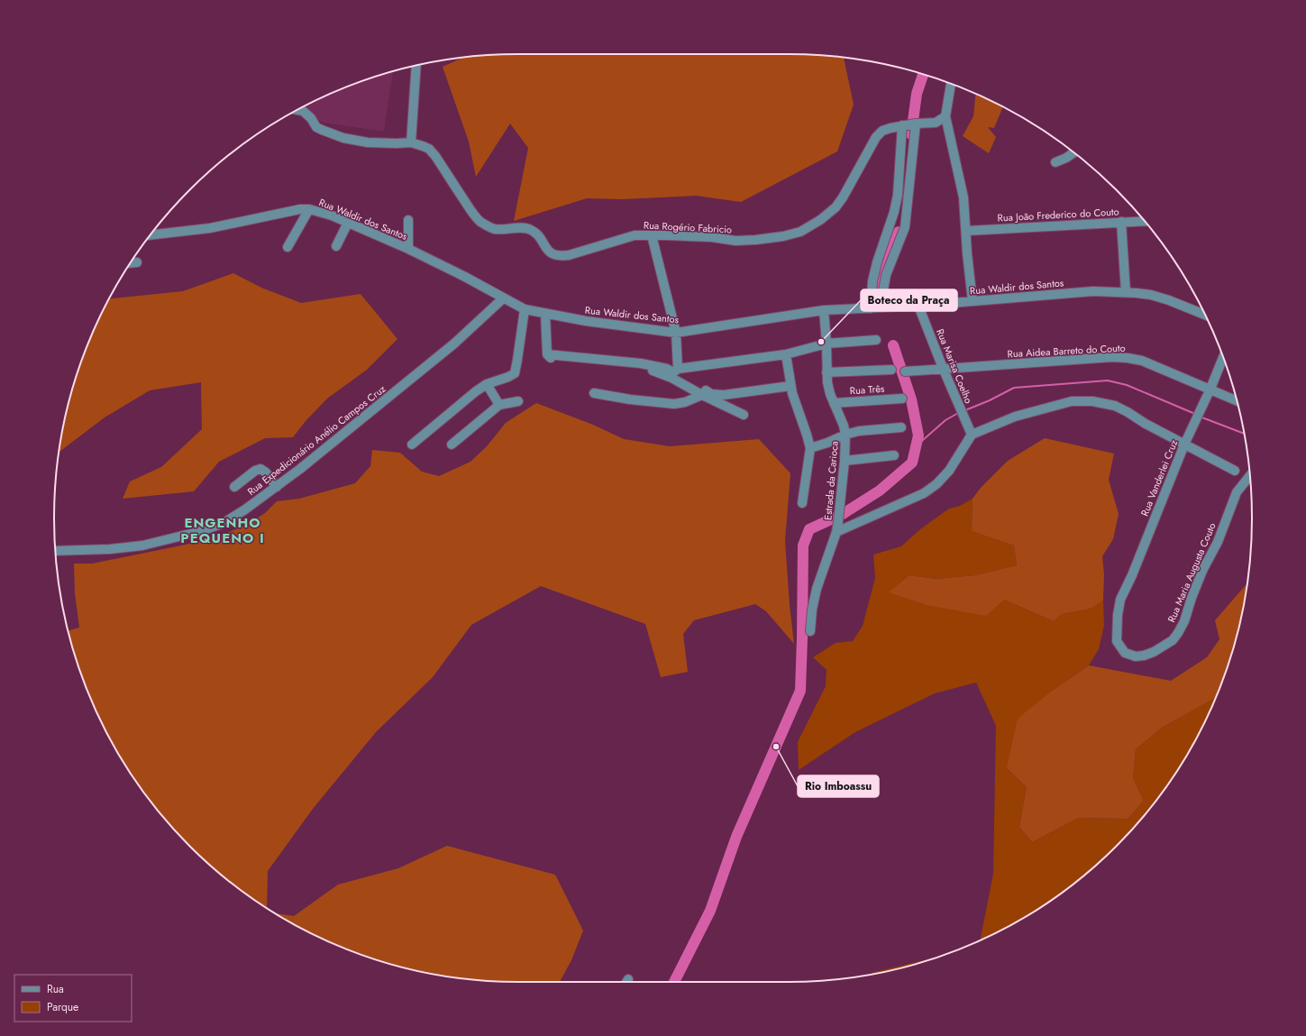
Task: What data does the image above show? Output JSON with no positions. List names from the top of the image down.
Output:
{
  "streets": {
    "street": [
      "Rua João Frederico do Couto",
      "Rua Waldir dos Santos",
      "Rua Rogério Fabricio",
      "Rua Aidea Barreto do Couto",
      "Rua Marisa Coelho",
      "Rua Três",
      "Rua Expedicionário Anélio Campos Cruz",
      "Rua Vanderlei Cruz",
      "Estrada da Carioca",
      "Rua Maria Augusta Couto"
    ]
  },
  "crossings": [
    ["Rua Waldir dos Santos", "Rua Marisa Coelho"],
    ["Rua Waldir dos Santos", "Rua Expedicionário Anélio Campos Cruz"],
    ["Rua Waldir dos Santos", "Estrada da Carioca"],
    ["Rua Aidea Barreto do Couto", "Rua Marisa Coelho"],
    ["Rua Aidea Barreto do Couto", "Rua Vanderlei Cruz"],
    ["Rua Três", "Estrada da Carioca"],
    ["Rua Vanderlei Cruz", "Rua Maria Augusta Couto"]
  ],
  "districts": ["ENGENHO PEQUENO I"],
  "places": ["Boteco da Praça", "Rio Imboassu"],
  "legend": ["Rua", "Parque"]
}
